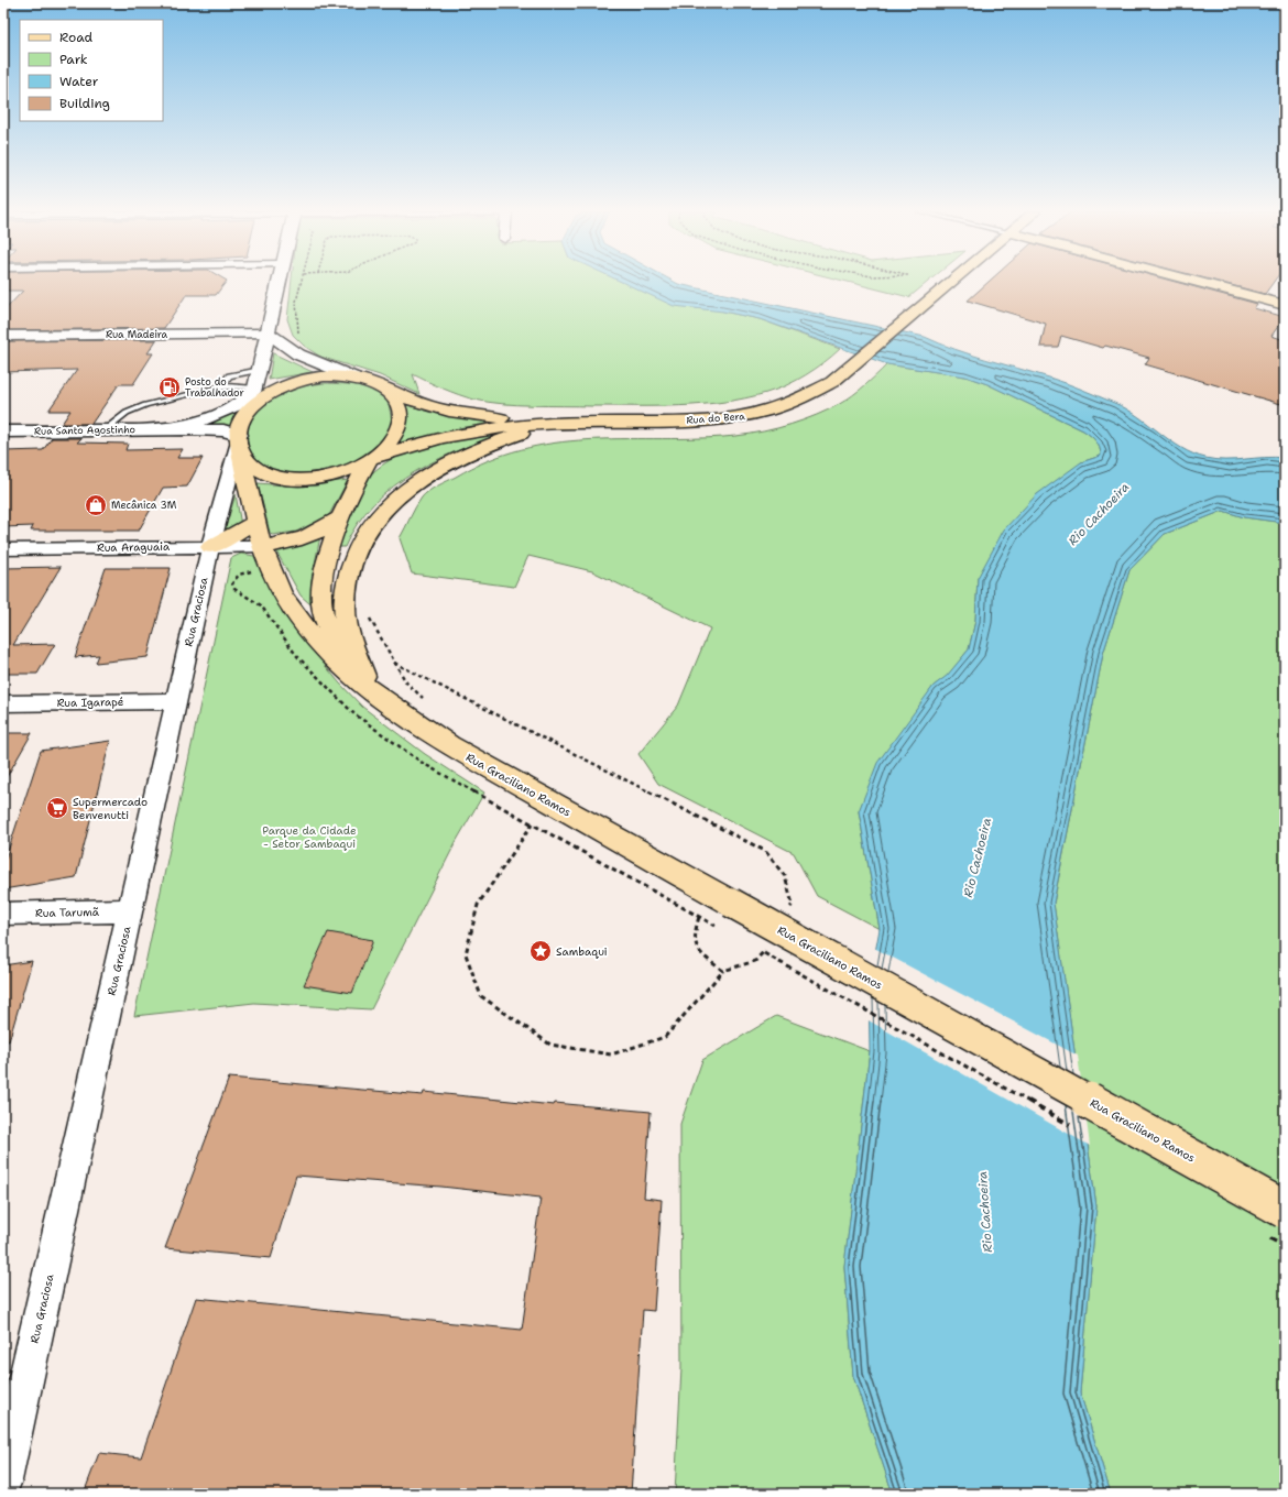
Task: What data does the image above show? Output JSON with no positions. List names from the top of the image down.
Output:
{
  "streets": {
    "main road": ["Rua do Bera", "Rua Santo Agostinho", "Rua Graciliano Ramos"],
    "street": [
      "Rua Madeira",
      "Rua Araguaia",
      "Rua Graciosa",
      "Rua Igarapé",
      "Rua Tarumã"
    ]
  },
  "crossings": [
    ["Rua do Bera", "Rua Santo Agostinho"],
    ["Rua do Bera", "Rua Graciosa"],
    ["Rua do Bera", "Rua Graciliano Ramos"],
    ["Rua Santo Agostinho", "Rua Graciosa"],
    ["Rua Santo Agostinho", "Rua Graciliano Ramos"],
    ["Rua Araguaia", "Rua Graciosa"],
    ["Rua Araguaia", "Rua Graciliano Ramos"],
    ["Rua Graciosa", "Rua Igarapé"],
    ["Rua Graciosa", "Rua Graciliano Ramos"],
    ["Rua Graciosa", "Rua Tarumã"]
  ],
  "water": ["Rio Cachoeira"],
  "parks": ["Parque da Cidade - Setor Sambaqui"],
  "places": {
    "fuel station": ["Posto do Trabalhador"],
    "shop": ["Mecânica 3M"],
    "supermarket": ["Supermercado Benvenutti"],
    "place": ["Sambaqui"]
  },
  "legend": [
    "Road",
    "Park",
    "Water",
    "Building"
  ]
}
